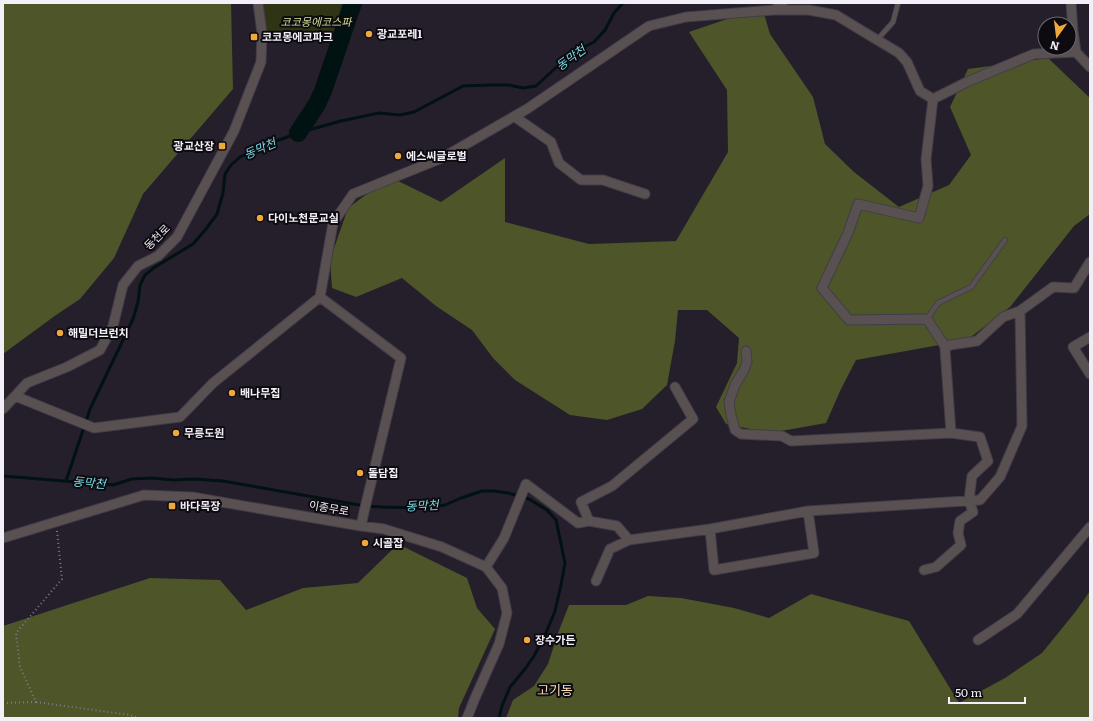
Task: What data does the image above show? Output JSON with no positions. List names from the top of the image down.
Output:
{
  "streets": {
    "street": ["동천로", "이종무로"]
  },
  "districts": ["고기동"],
  "water": ["동막천"],
  "parks": ["코코몽에코스파"],
  "places": {
    "other": [
      "광교포레1",
      "에스씨글로벌",
      "다이노천문교실",
      "해밀더브런치",
      "배나무집",
      "무릉도원",
      "돌담집",
      "시골잡",
      "장수가든"
    ],
    "transit": ["코코몽에코파크", "광교산장", "바다목장"]
  },
  "scale_bar": "50 m",
  "north": "bottom"
}
